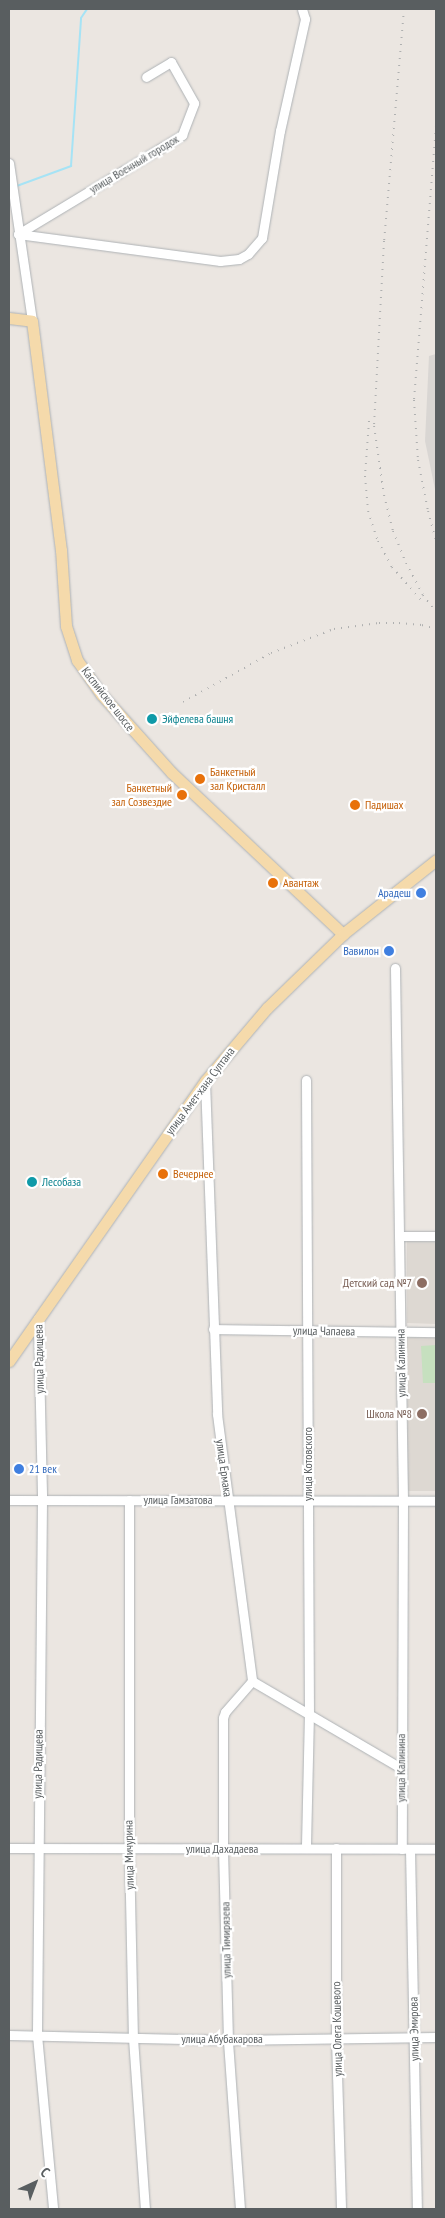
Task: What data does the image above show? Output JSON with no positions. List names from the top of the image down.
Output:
{
  "streets": {
    "main road": ["Каспийское шоссе", "улица Амет-хана Султана"],
    "street": [
      "улица Военный городок",
      "улица Чапаева",
      "улица Радищева",
      "улица Калинина",
      "улица Котовского",
      "улица Ермака",
      "улица Гамзатова",
      "улица Дахадаева",
      "улица Мичурина",
      "улица Тимирязева",
      "улица Олега Кошевого",
      "улица Эмирова",
      "улица Абубакарова"
    ]
  },
  "crossings": [
    ["Каспийское шоссе", "улица Амет-хана Султана"],
    ["улица Амет-хана Султана", "улица Радищева"],
    ["улица Амет-хана Султана", "улица Ермака"],
    ["улица Чапаева", "улица Калинина"],
    ["улица Чапаева", "улица Котовского"],
    ["улица Чапаева", "улица Ермака"],
    ["улица Радищева", "улица Гамзатова"],
    ["улица Радищева", "улица Дахадаева"],
    ["улица Радищева", "улица Абубакарова"],
    ["улица Калинина", "улица Гамзатова"],
    ["улица Калинина", "улица Дахадаева"],
    ["улица Калинина", "улица Эмирова"],
    ["улица Котовского", "улица Гамзатова"],
    ["улица Котовского", "улица Дахадаева"],
    ["улица Ермака", "улица Гамзатова"],
    ["улица Ермака", "улица Тимирязева"],
    ["улица Гамзатова", "улица Мичурина"],
    ["улица Дахадаева", "улица Мичурина"],
    ["улица Дахадаева", "улица Тимирязева"],
    ["улица Дахадаева", "улица Олега Кошевого"],
    ["улица Дахадаева", "улица Эмирова"],
    ["улица Мичурина", "улица Абубакарова"],
    ["улица Тимирязева", "улица Абубакарова"],
    ["улица Олега Кошевого", "улица Абубакарова"],
    ["улица Эмирова", "улица Абубакарова"]
  ],
  "places": [
    "Эйфелева башня",
    "Банкетный зал Кристалл",
    "Банкетный зал Созвездие",
    "Падишах",
    "Авантаж",
    "Арадеш",
    "Вавилон",
    "Вечернее",
    "Лесобаза",
    "Детский сад №7",
    "Школа №8",
    "21 век"
  ],
  "north": "top right"
}
